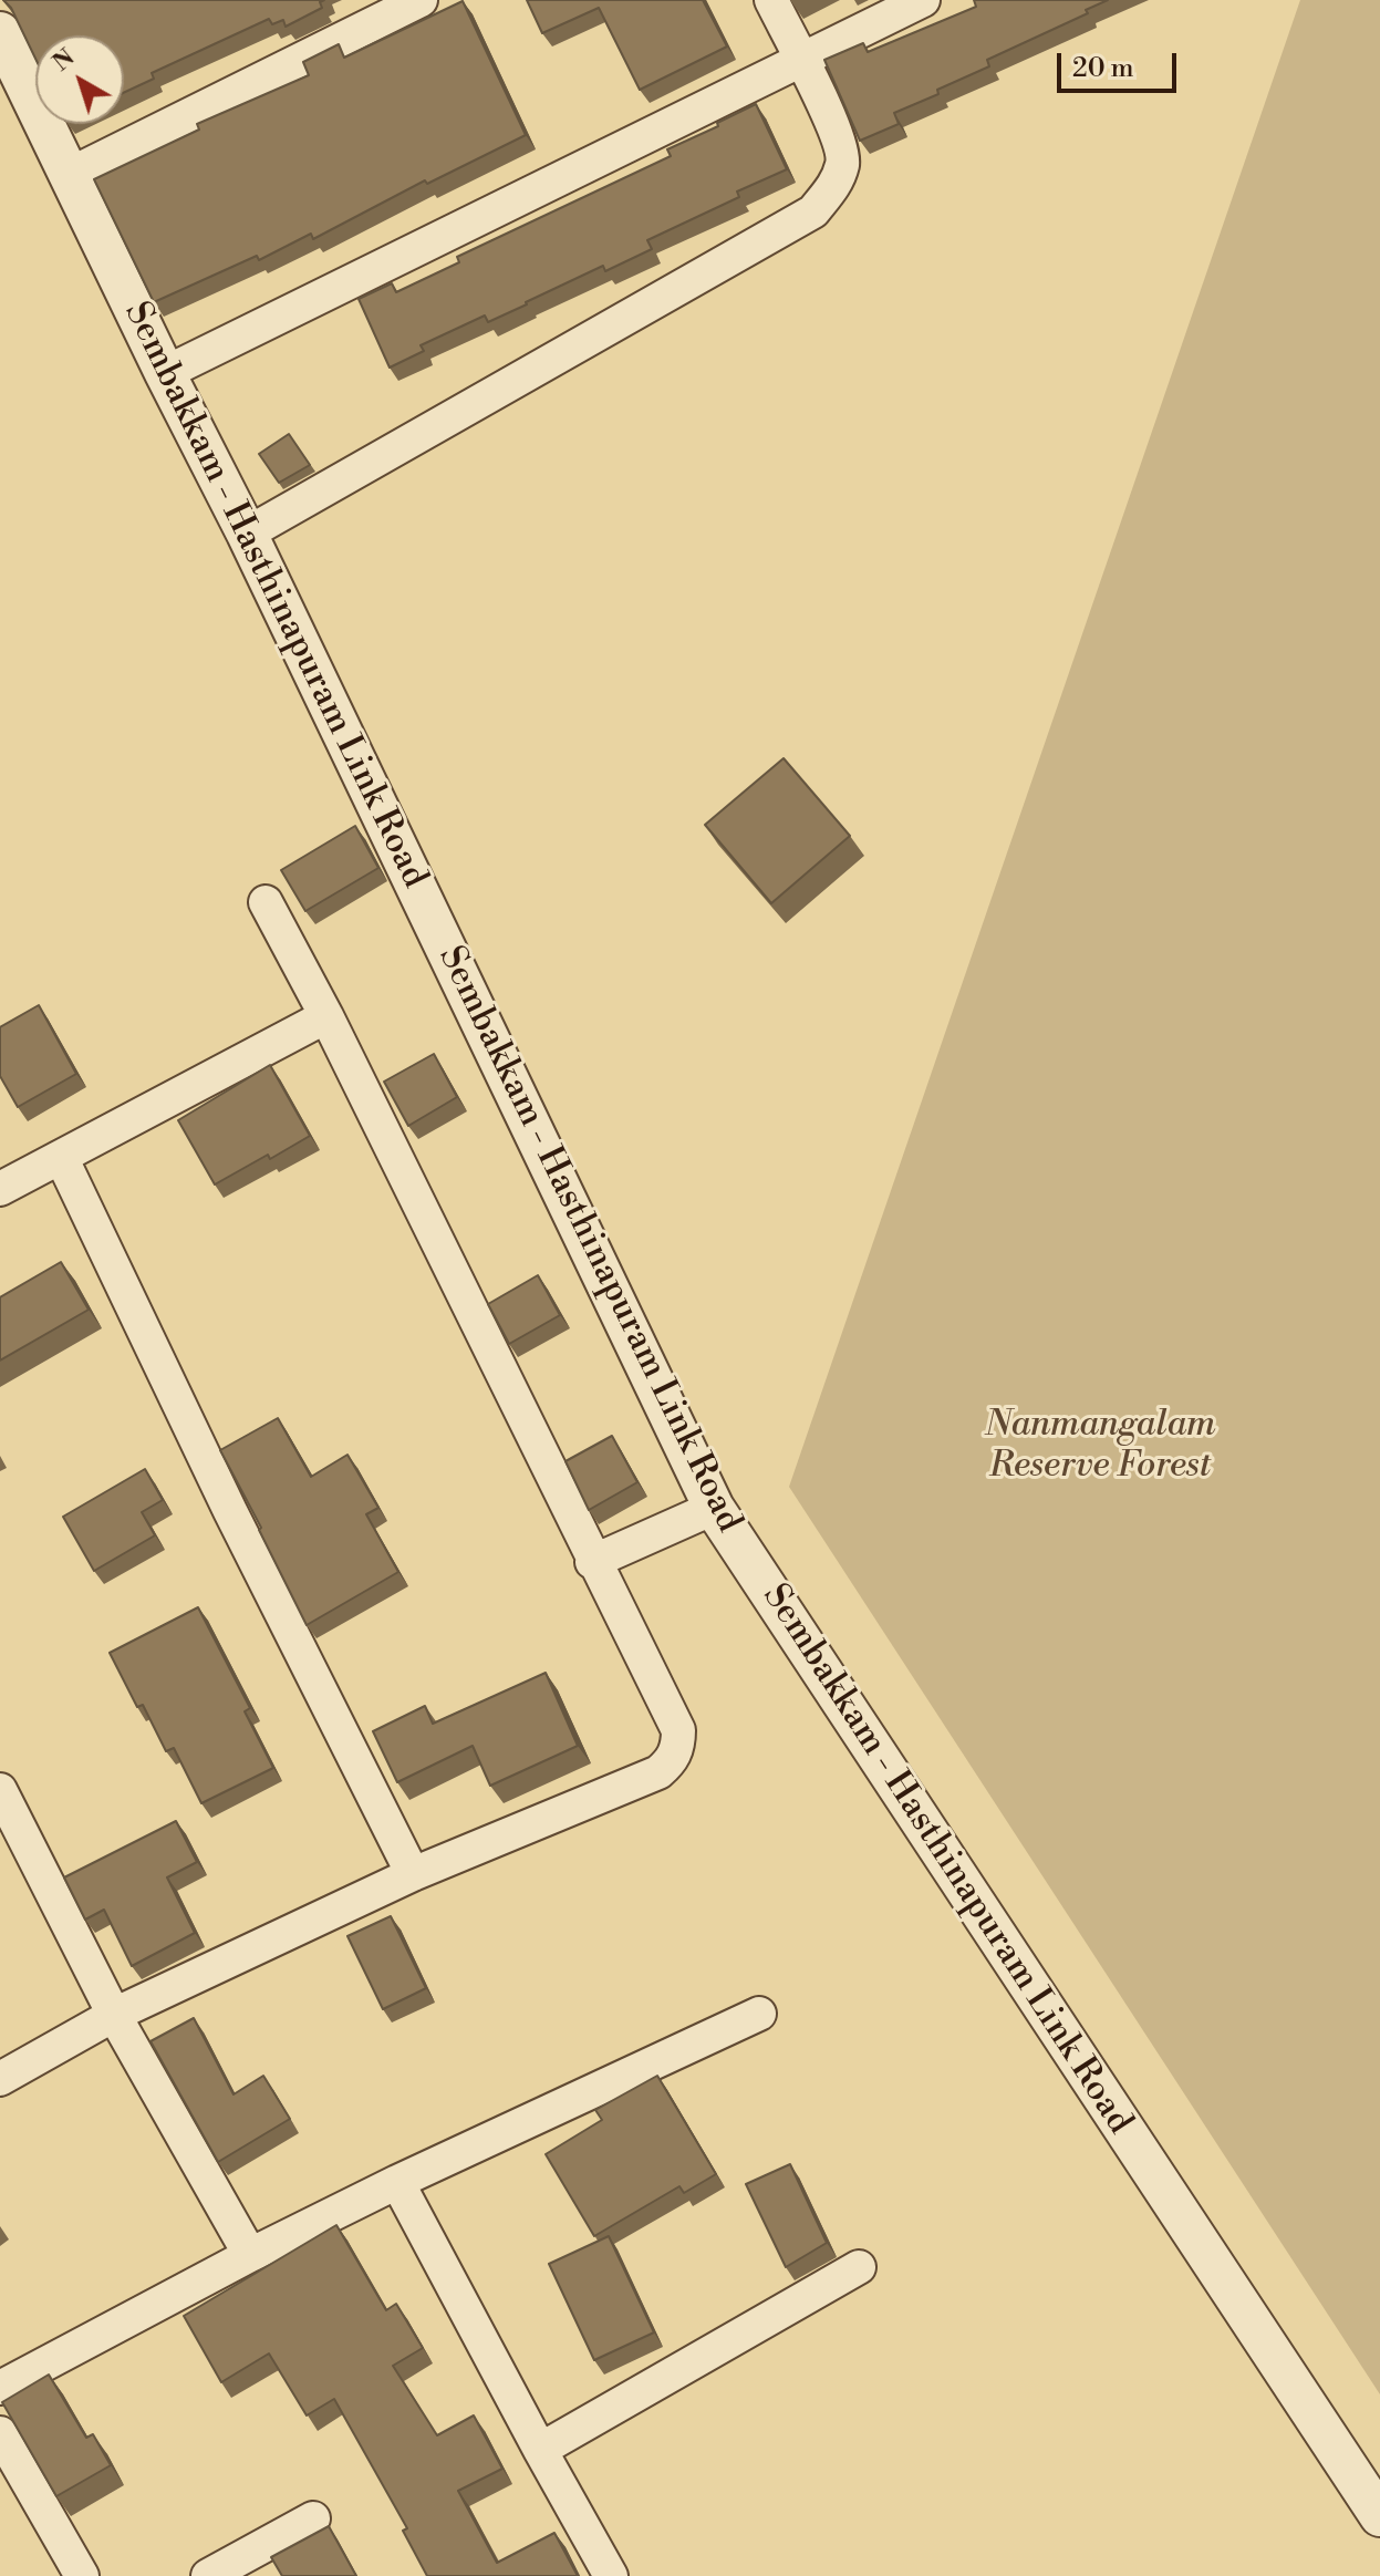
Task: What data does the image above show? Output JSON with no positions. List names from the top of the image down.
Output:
{
  "streets": {
    "street": ["Sembakkam - Hasthinapuram Link Road"]
  },
  "parks": ["Nanmangalam Reserve Forest"],
  "scale_bar": "20 m",
  "north": "top left"
}
